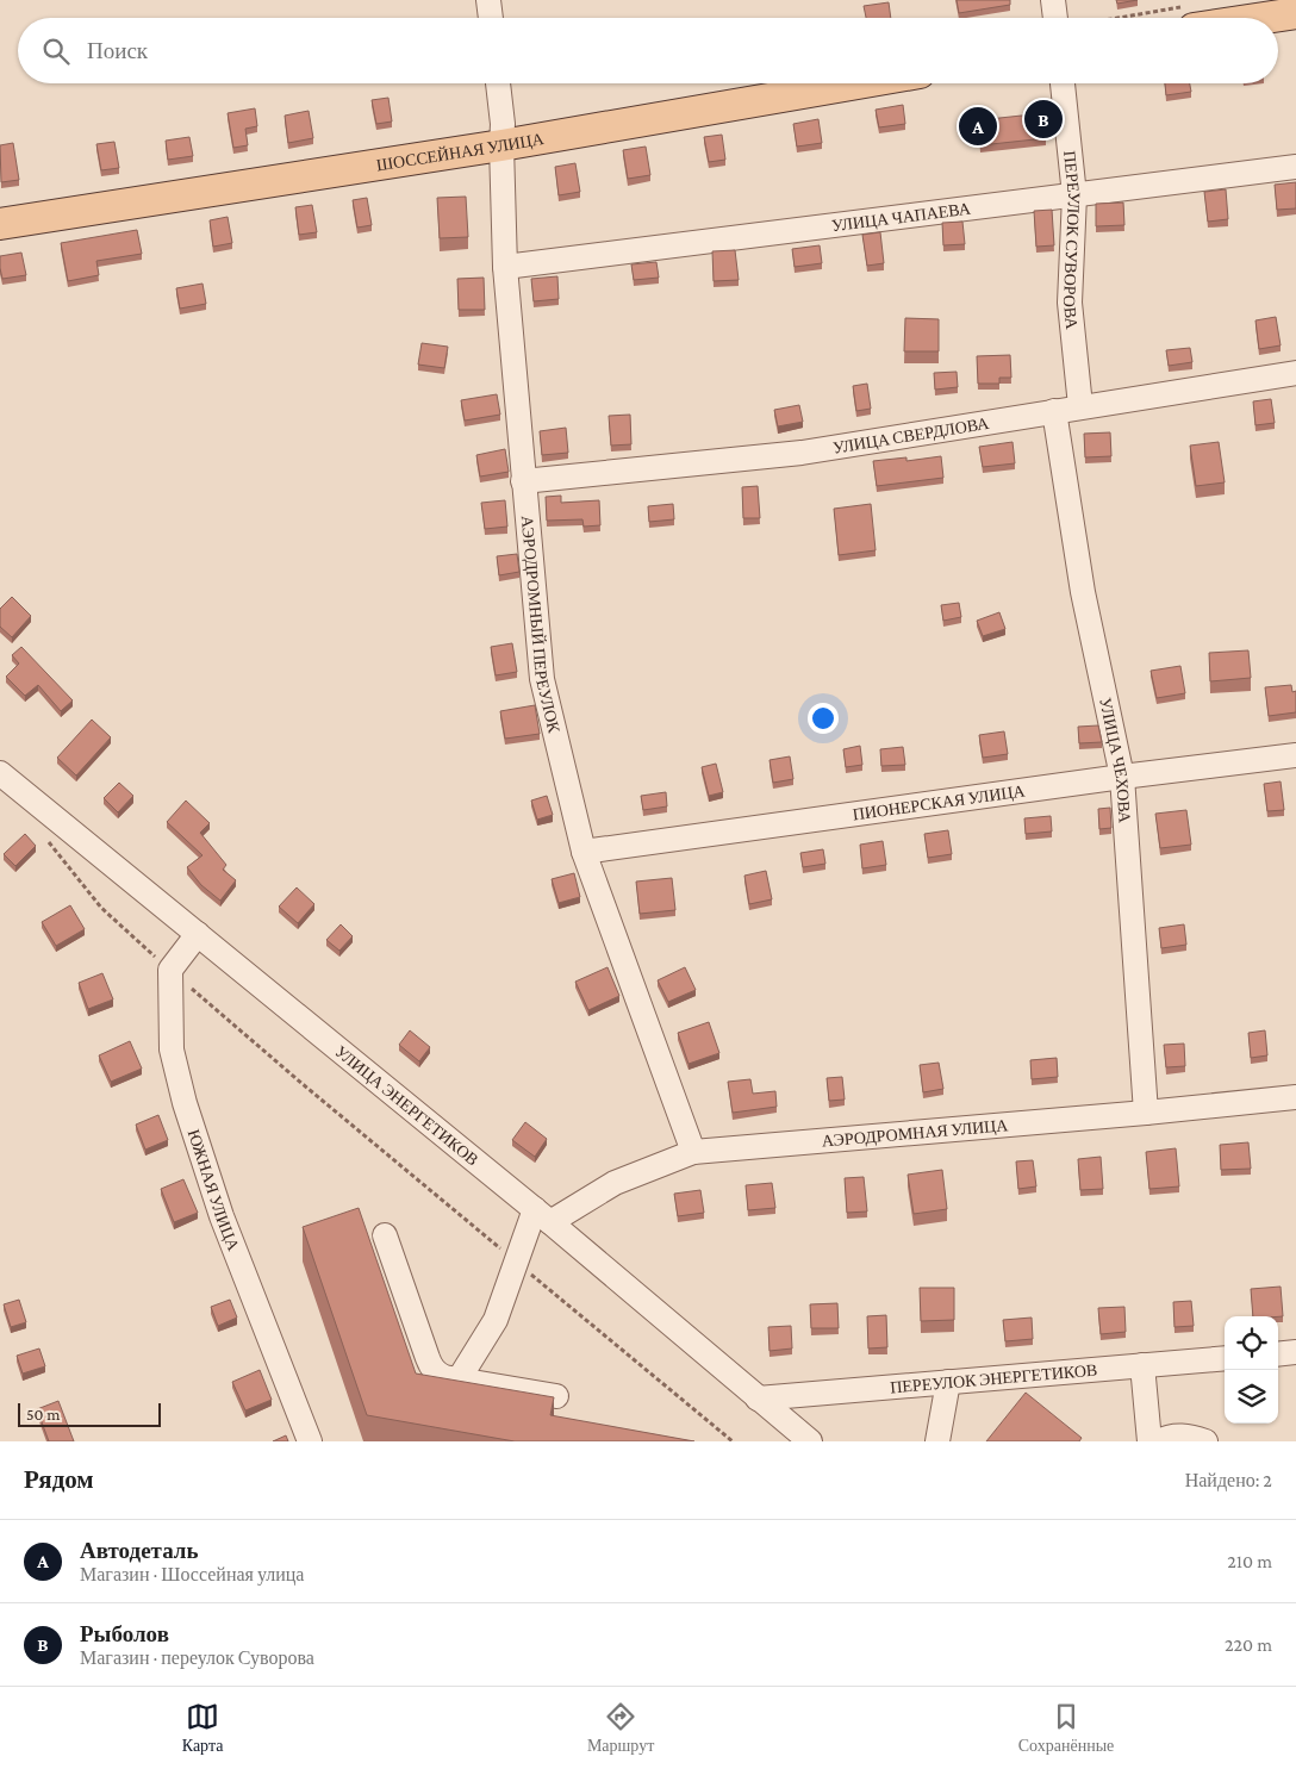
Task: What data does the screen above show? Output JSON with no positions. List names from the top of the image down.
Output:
{
  "streets": {
    "main road": ["ШОССЕЙНАЯ УЛИЦА"],
    "street": [
      "УЛИЦА ЧАПАЕВА",
      "ПЕРЕУЛОК СУВОРОВА",
      "УЛИЦА СВЕРДЛОВА",
      "АЭРОДРОМНЫЙ ПЕРЕУЛОК",
      "УЛИЦА ЧЕХОВА",
      "ПИОНЕРСКАЯ УЛИЦА",
      "УЛИЦА ЭНЕРГЕТИКОВ",
      "АЭРОДРОМНАЯ УЛИЦА",
      "ЮЖНАЯ УЛИЦА",
      "ПЕРЕУЛОК ЭНЕРГЕТИКОВ"
    ]
  },
  "crossings": [
    ["ШОССЕЙНАЯ УЛИЦА", "АЭРОДРОМНЫЙ ПЕРЕУЛОК"],
    ["УЛИЦА ЧАПАЕВА", "ПЕРЕУЛОК СУВОРОВА"],
    ["УЛИЦА ЧАПАЕВА", "АЭРОДРОМНЫЙ ПЕРЕУЛОК"],
    ["ПЕРЕУЛОК СУВОРОВА", "УЛИЦА СВЕРДЛОВА"],
    ["УЛИЦА СВЕРДЛОВА", "АЭРОДРОМНЫЙ ПЕРЕУЛОК"],
    ["УЛИЦА СВЕРДЛОВА", "УЛИЦА ЧЕХОВА"],
    ["АЭРОДРОМНЫЙ ПЕРЕУЛОК", "ПИОНЕРСКАЯ УЛИЦА"],
    ["АЭРОДРОМНЫЙ ПЕРЕУЛОК", "АЭРОДРОМНАЯ УЛИЦА"],
    ["УЛИЦА ЧЕХОВА", "ПИОНЕРСКАЯ УЛИЦА"],
    ["УЛИЦА ЧЕХОВА", "АЭРОДРОМНАЯ УЛИЦА"],
    ["УЛИЦА ЭНЕРГЕТИКОВ", "АЭРОДРОМНАЯ УЛИЦА"],
    ["УЛИЦА ЭНЕРГЕТИКОВ", "ПЕРЕУЛОК ЭНЕРГЕТИКОВ"]
  ],
  "scale_bar": "50 m",
  "page": {
    "search": "Поиск",
    "pins": ["B", "A"],
    "scale": "50 m",
    "heading": ["Рядом", "Найдено: 2"],
    "list": [
      {
        "mark": "A",
        "name": "Автодеталь",
        "note": "Магазин · Шоссейная улица",
        "value": "210 m"
      },
      {
        "mark": "B",
        "name": "Рыболов",
        "note": "Магазин · переулок Суворова",
        "value": "220 m"
      }
    ],
    "nav": ["Карта", "Маршрут", "Сохранённые"]
  }
}
